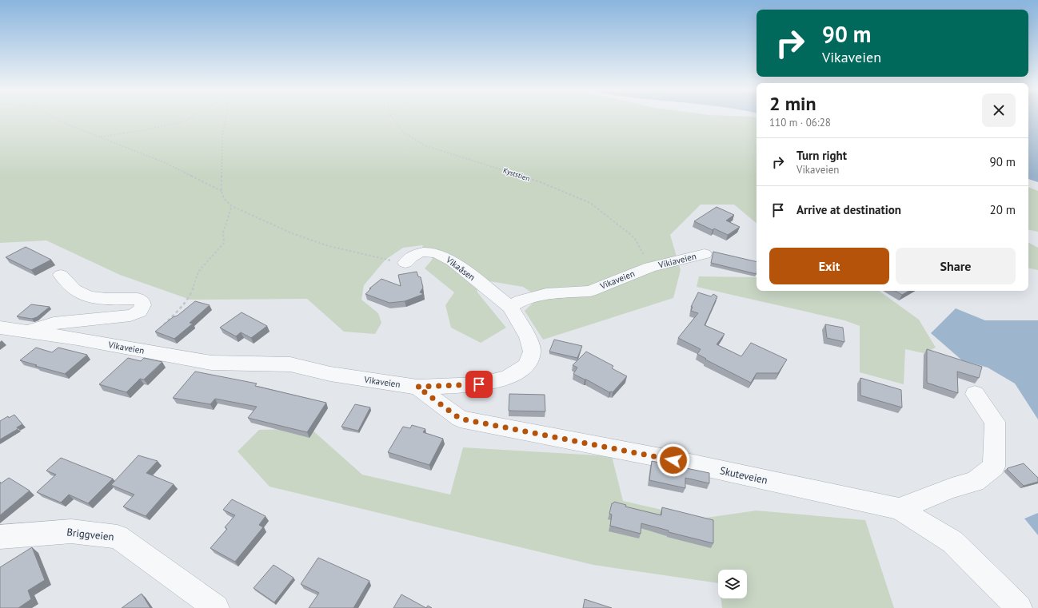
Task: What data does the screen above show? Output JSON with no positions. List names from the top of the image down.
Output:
{
  "streets": {
    "street": [
      "Vikiaveien",
      "Vikaåsen",
      "Vikaveien",
      "Skuteveien",
      "Briggveien"
    ],
    "path": ["Kyststien"]
  },
  "crossings": [
    ["Kyststien", "Vikiaveien"],
    ["Kyststien", "Vikaveien"],
    ["Vikiaveien", "Vikaveien"],
    ["Vikaåsen", "Vikaveien"],
    ["Vikaveien", "Skuteveien"]
  ],
  "page": {
    "turn": ["90 m", "Vikaveien"],
    "heading": ["2 min", "110 m · 06:28"],
    "list": [
      {
        "name": "Turn right",
        "note": "Vikaveien",
        "value": "90 m"
      },
      {
        "name": "Arrive at destination",
        "value": "20 m"
      }
    ],
    "buttons": ["Exit", "Share"]
  }
}
